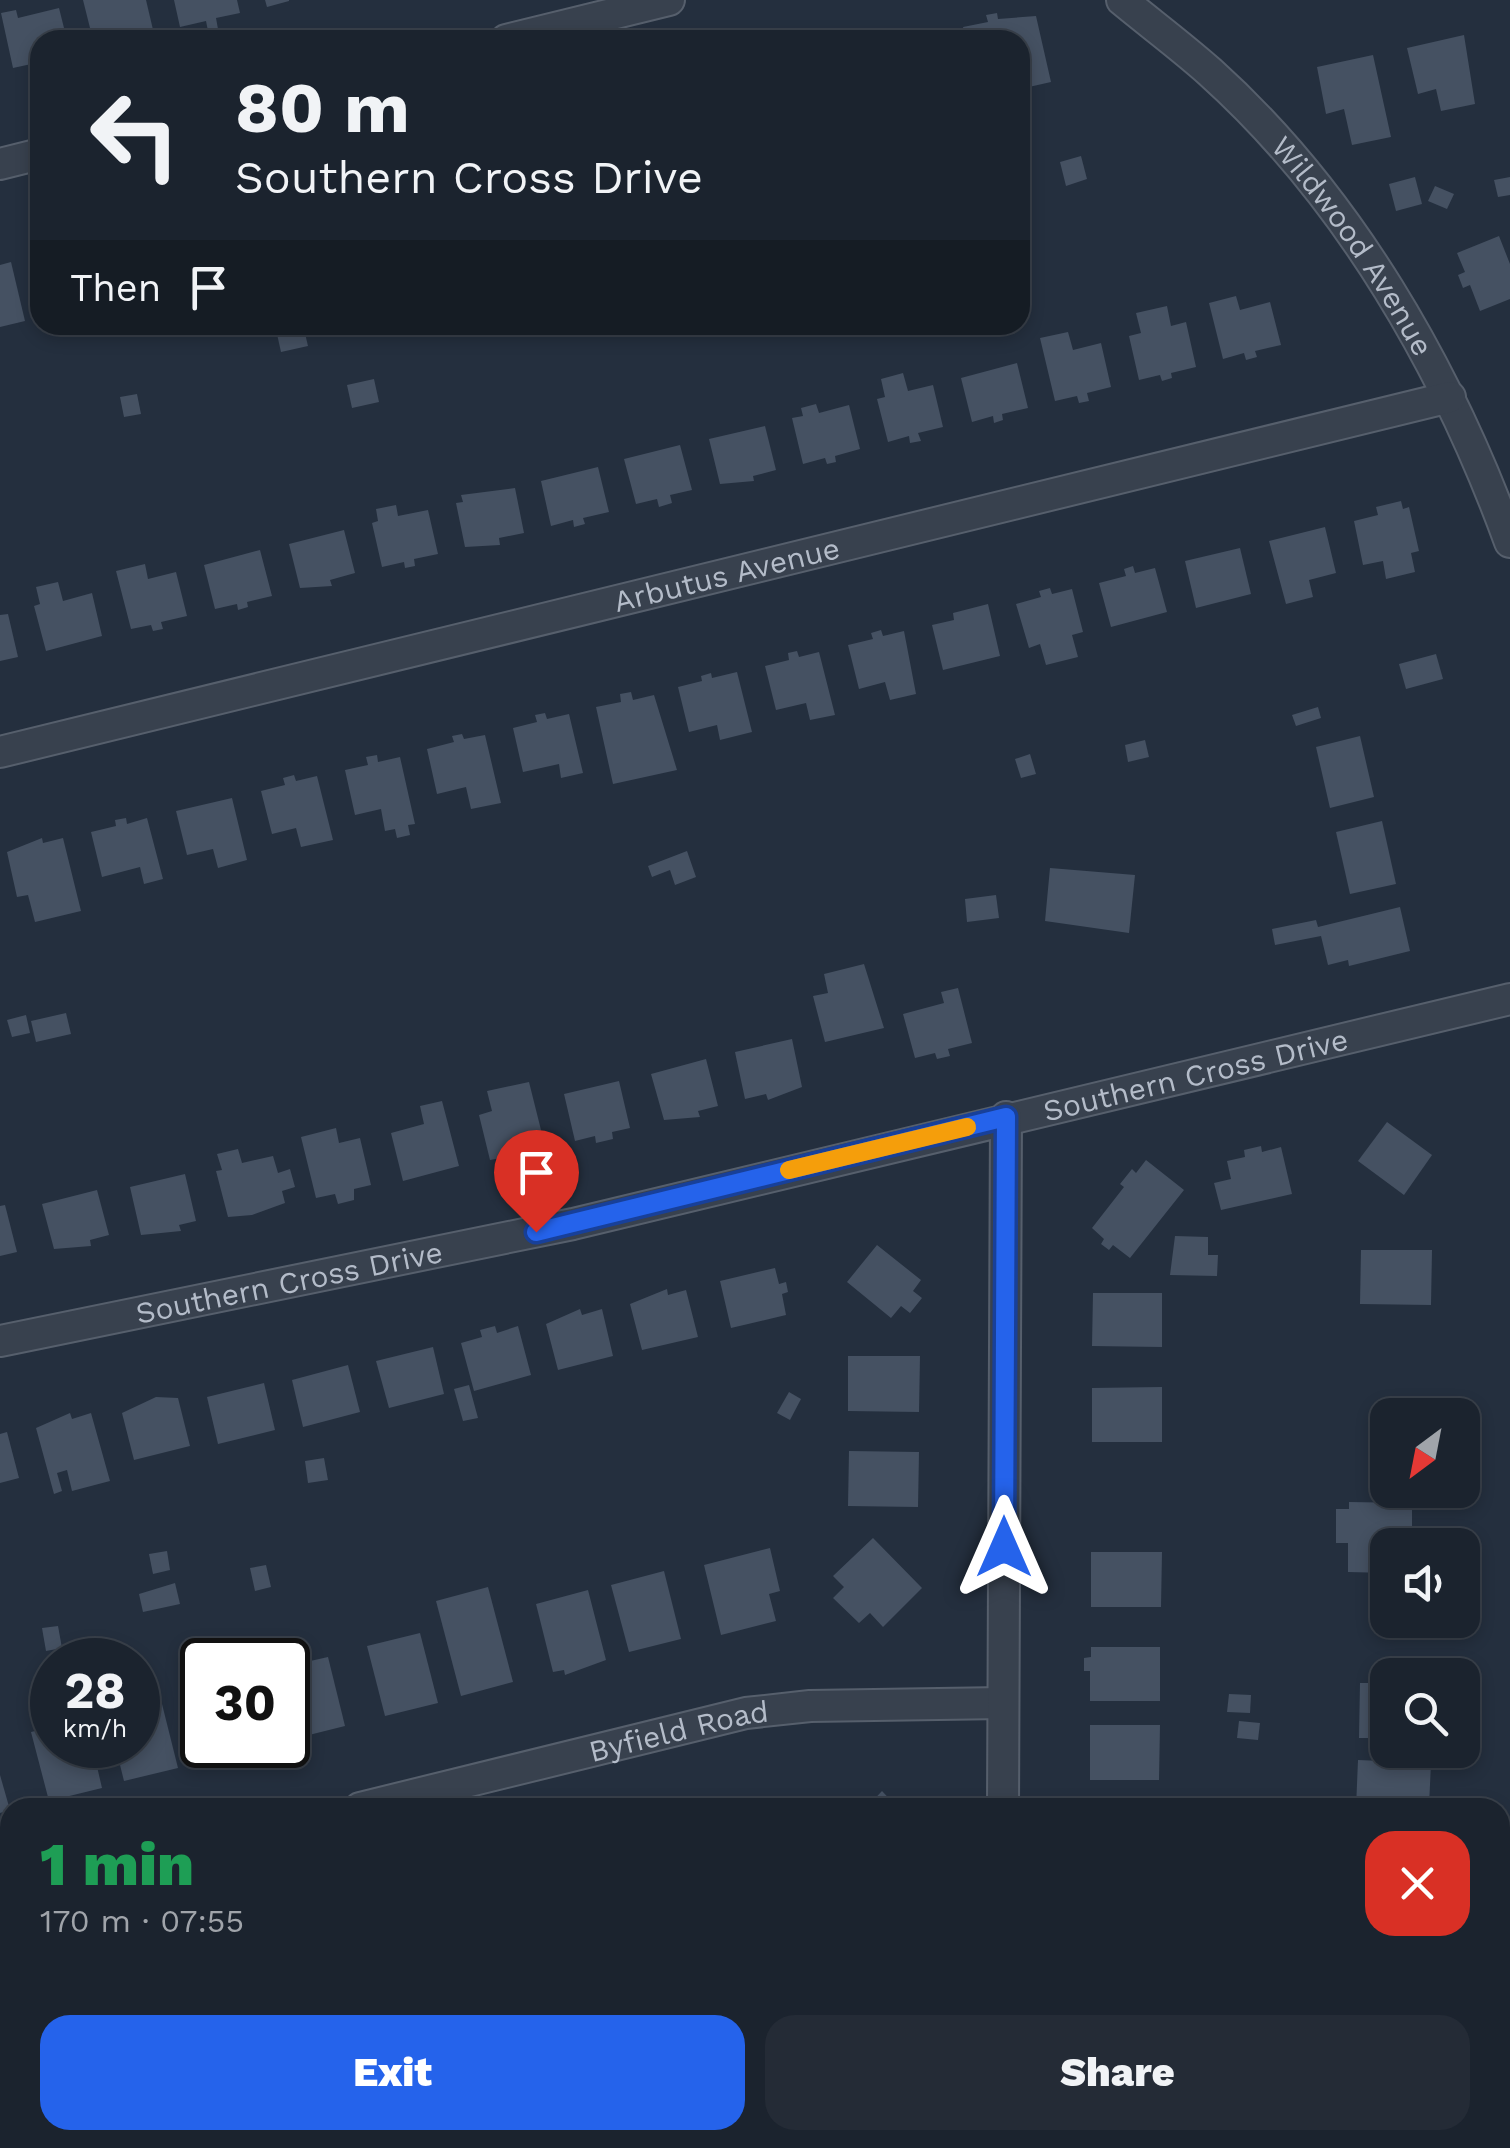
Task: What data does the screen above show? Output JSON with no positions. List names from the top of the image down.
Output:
{
  "streets": {
    "street": [
      "Wildwood Avenue",
      "Arbutus Avenue",
      "Southern Cross Drive",
      "Byfield Road"
    ]
  },
  "crossings": [
    ["Wildwood Avenue", "Arbutus Avenue"]
  ],
  "north": "bottom left",
  "page": {
    "turn": ["80 m", "Southern Cross Drive"],
    "then": "Then",
    "speed": "28 km/h",
    "limit": "30",
    "heading": ["1 min", "170 m · 07:55"],
    "buttons": ["Exit", "Share"]
  }
}
